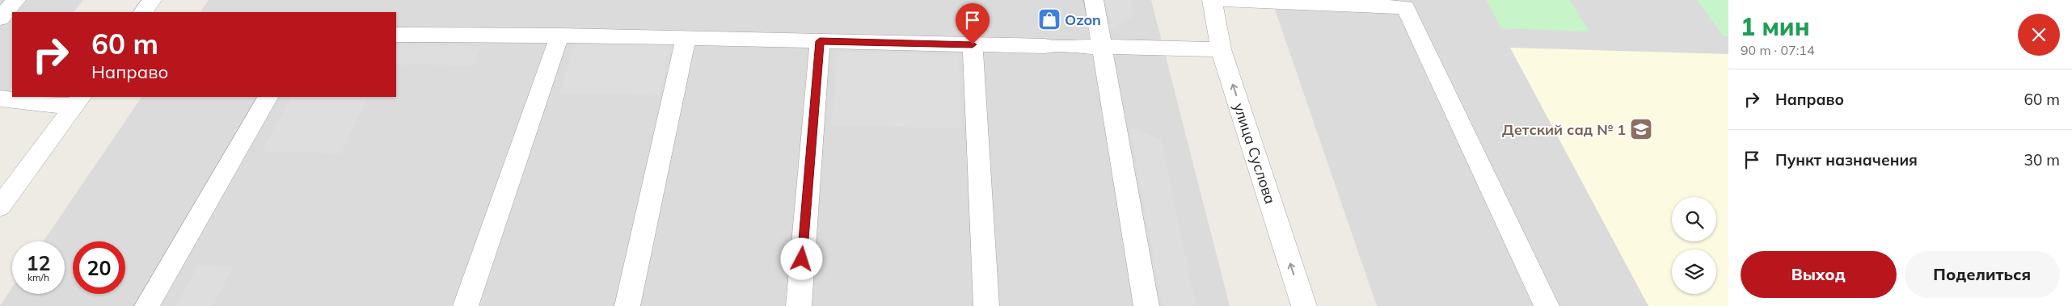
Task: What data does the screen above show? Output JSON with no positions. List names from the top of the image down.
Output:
{
  "streets": {
    "street": ["улица Суслова"]
  },
  "places": {
    "shop": ["Ozon"],
    "school or university": ["Детский сад № 1"]
  },
  "page": {
    "heading": ["1 мин", "90 m · 07:14"],
    "turn": ["60 m", "Направо"],
    "list": [
      {
        "name": "Направо",
        "value": "60 m"
      },
      {
        "name": "Пункт назначения",
        "value": "30 m"
      }
    ],
    "speed": "12 km/h",
    "limit": "20",
    "buttons": ["Выход", "Поделиться"]
  }
}
